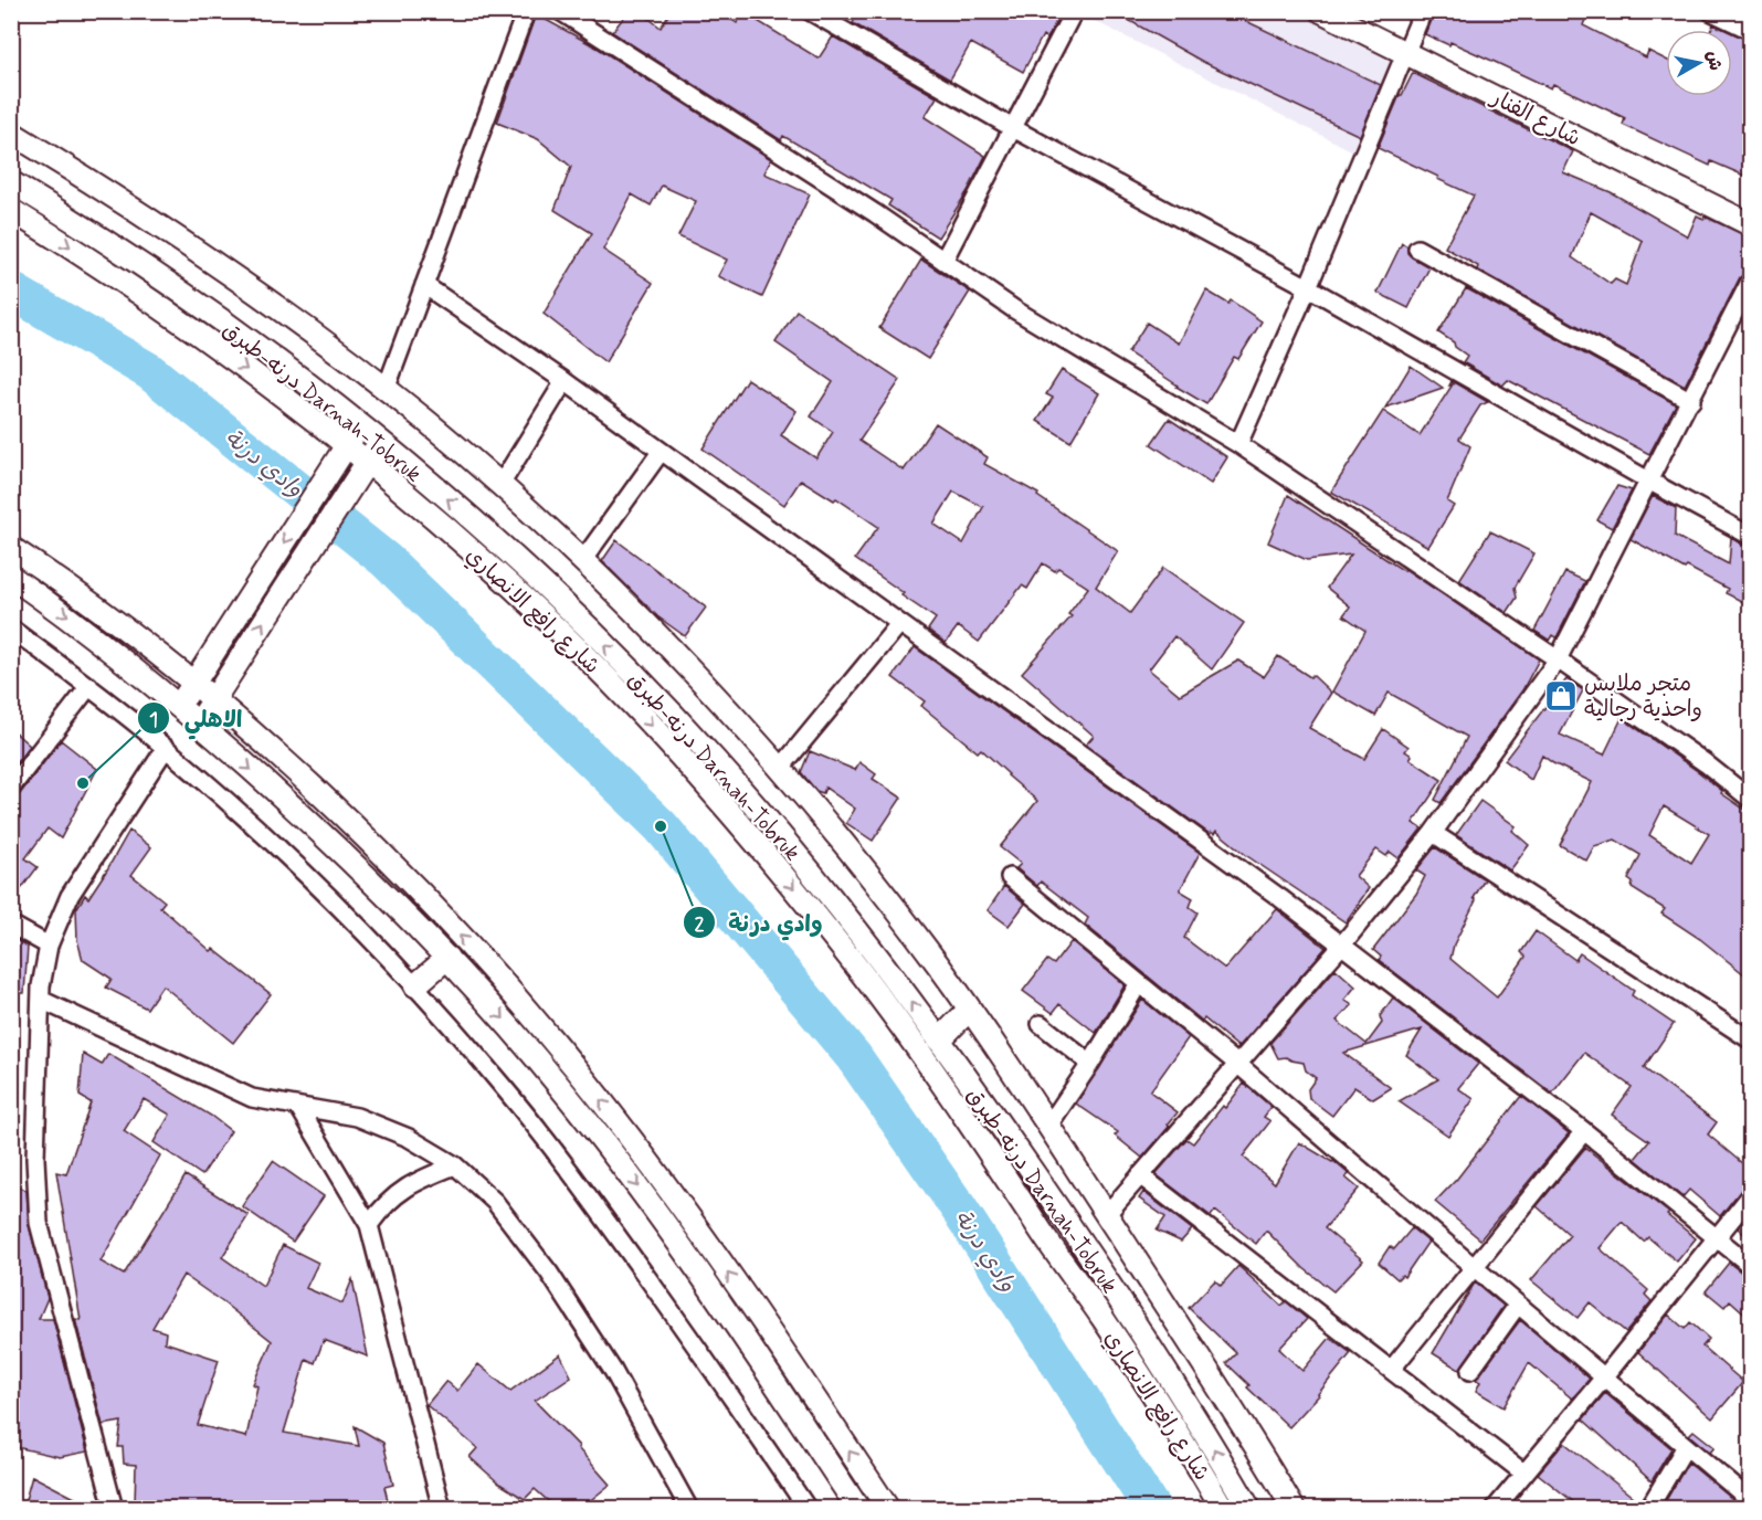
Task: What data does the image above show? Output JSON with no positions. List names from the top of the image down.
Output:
{
  "streets": {
    "street": ["شارع الفنار", "درنه-طبرق Darnah-Tobruk", "شارع رافع الانصاري"]
  },
  "water": ["وادي درنة"],
  "places": {
    "shop": ["متجر ملابس واحذية رجالية"],
    "other": ["الاهلي", "وادي درنة"]
  },
  "north": "right"
}
